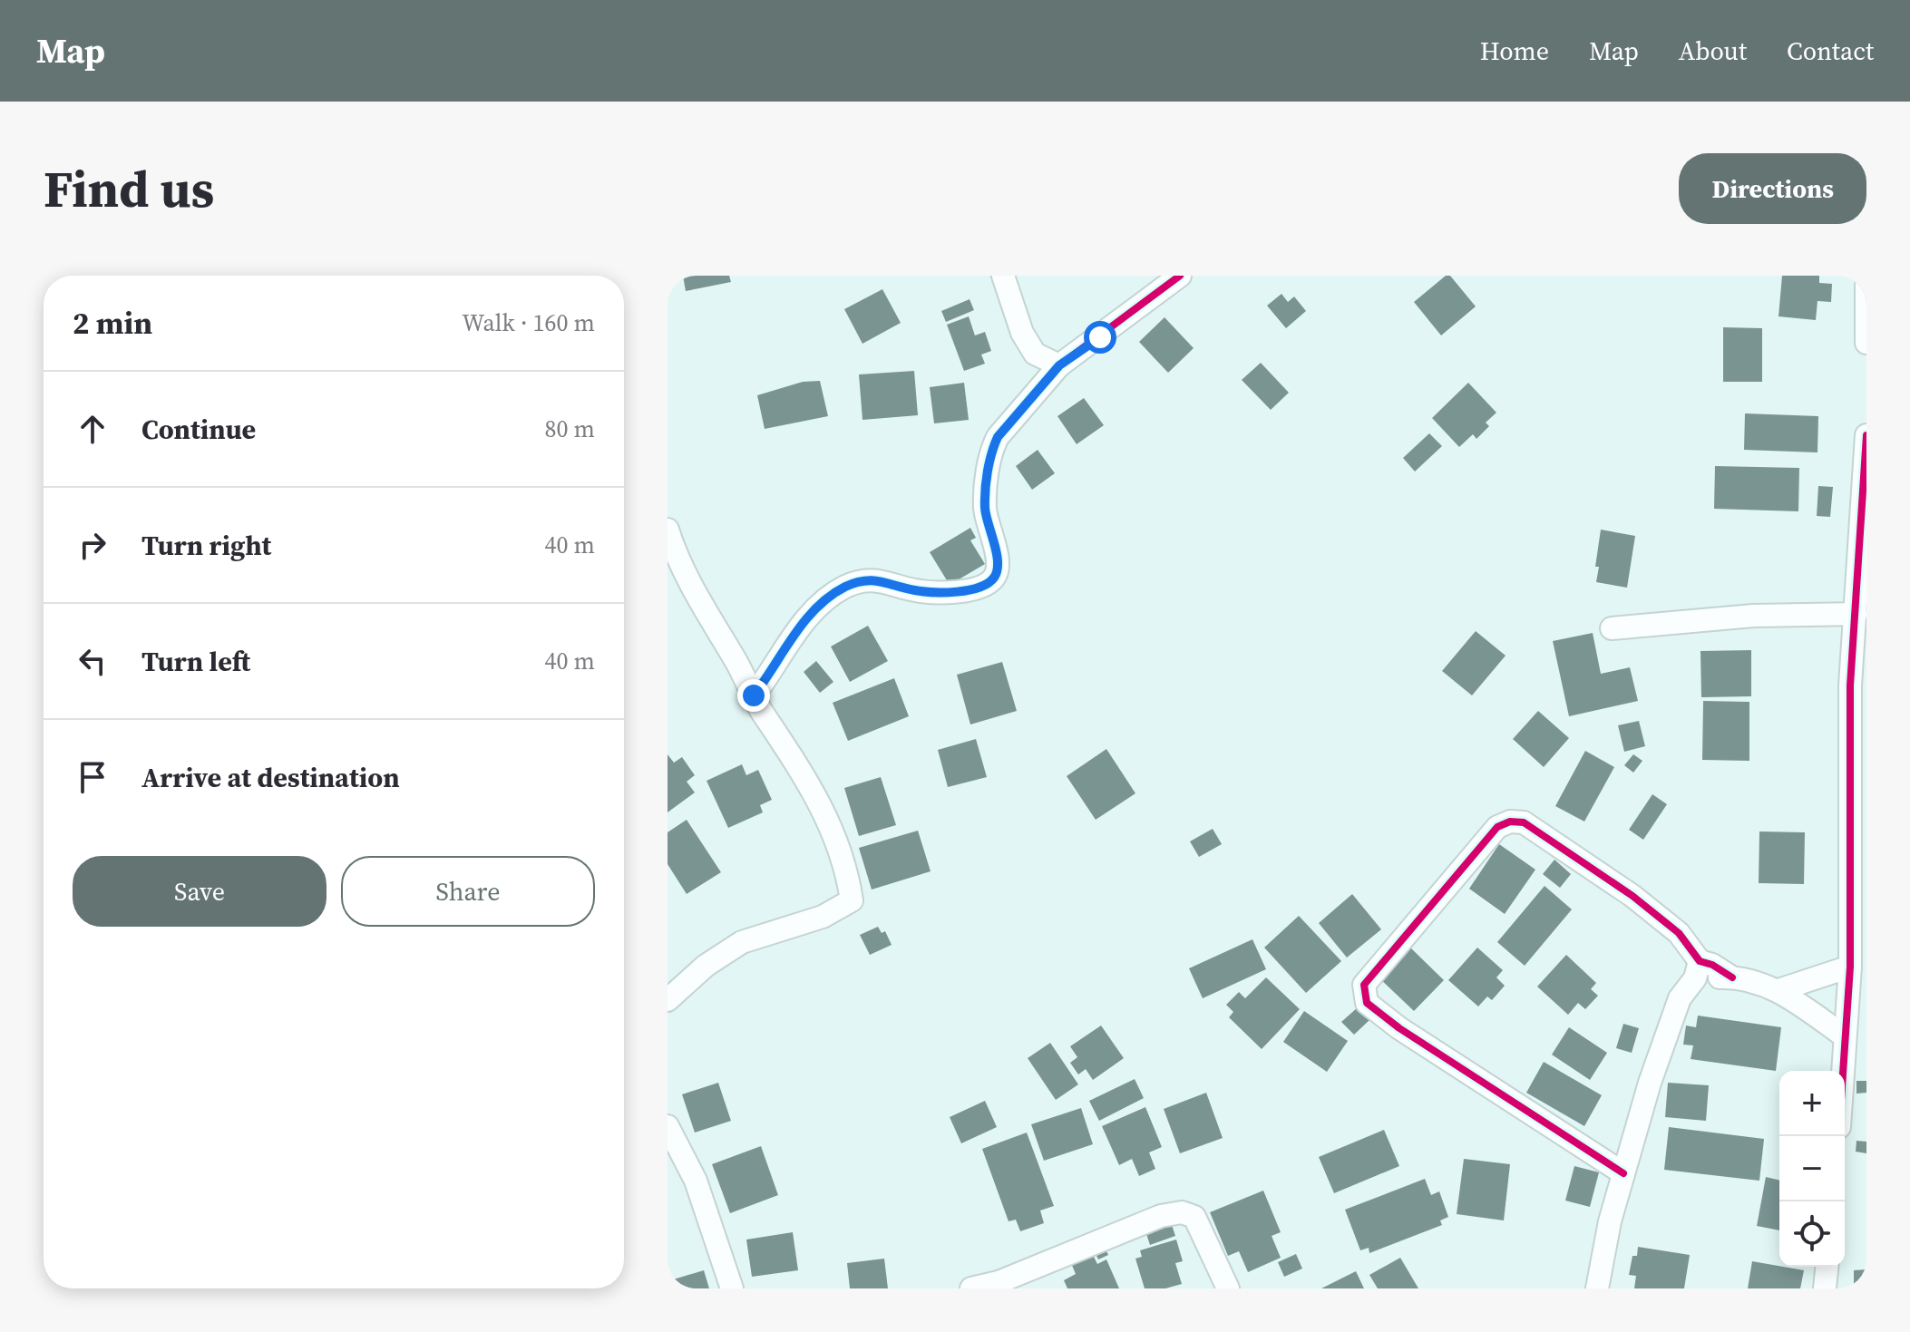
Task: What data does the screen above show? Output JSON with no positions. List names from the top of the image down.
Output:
{
  "page": {
    "header": "Map",
    "nav": [
      "Home",
      "Map",
      "About",
      "Contact"
    ],
    "buttons": [
      "Directions",
      ["Save", "Share"]
    ],
    "title": "Find us",
    "heading": ["2 min", "Walk · 160 m"],
    "list": [
      ["Continue", "80 m"],
      ["Turn right", "40 m"],
      ["Turn left", "40 m"],
      "Arrive at destination"
    ],
    "map_buttons": ["+", "−"]
  }
}
